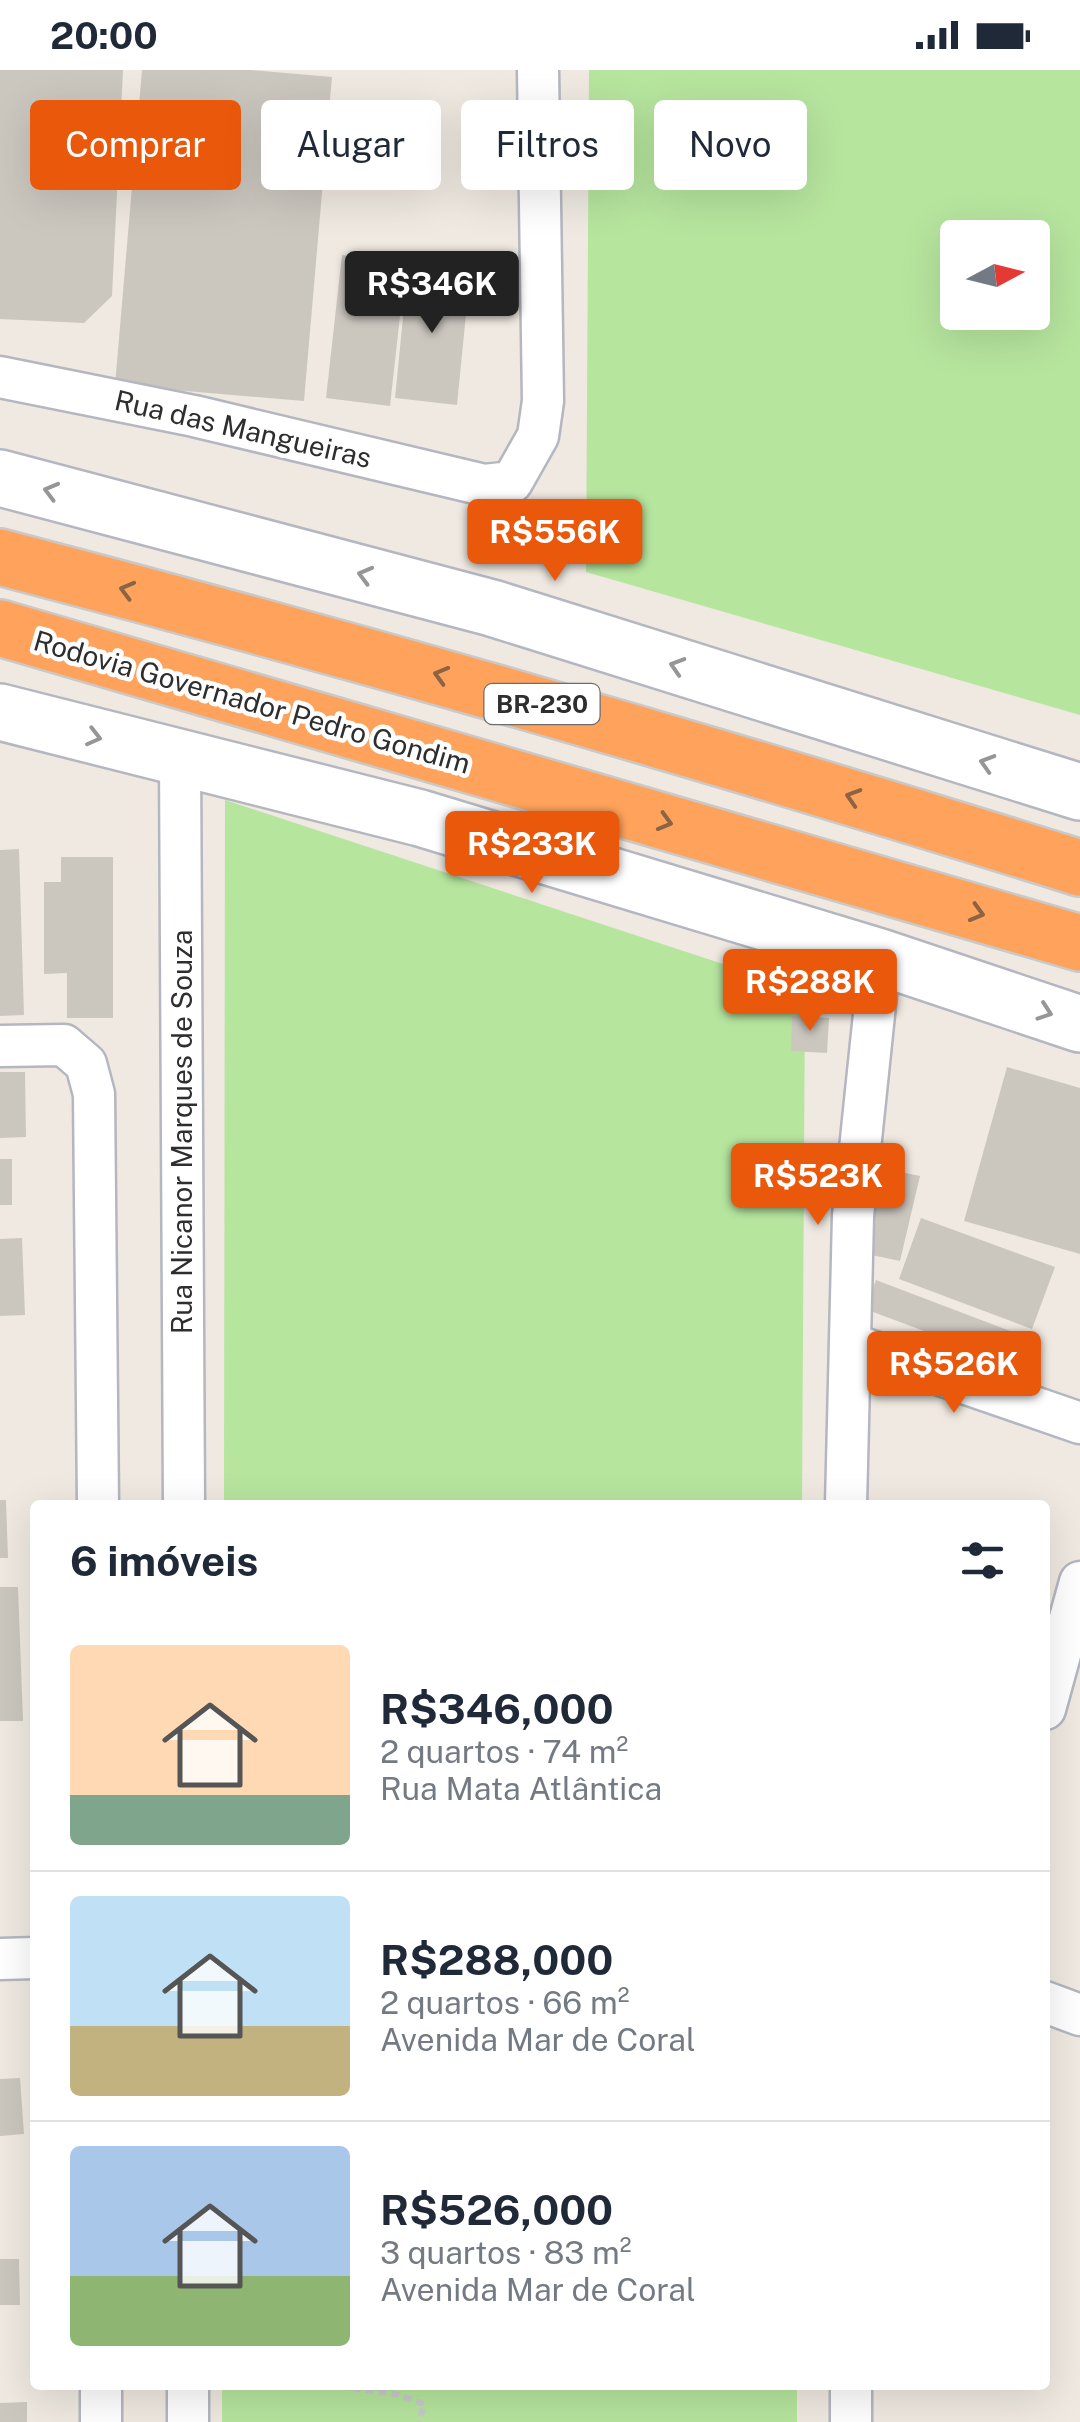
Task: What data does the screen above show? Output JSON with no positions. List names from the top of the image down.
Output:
{
  "streets": {
    "highway": ["Rodovia Governador Pedro Gondim", "BR-230"],
    "street": ["Rua das Mangueiras", "Rua Nicanor Marques de Souza"]
  },
  "north": "right",
  "page": {
    "status": "20:00",
    "chip": [
      "Comprar",
      "Alugar",
      "Filtros",
      "Novo"
    ],
    "price": [
      "R$346K",
      "R$556K",
      "R$233K",
      "R$288K",
      "R$523K",
      "R$526K"
    ],
    "heading": "6 imóveis",
    "list": [
      {
        "name": "R$346,000",
        "note": "2 quartos · 74 m² · Rua Mata Atlântica"
      },
      {
        "name": "R$288,000",
        "note": "2 quartos · 66 m² · Avenida Mar de Coral"
      },
      {
        "name": "R$526,000",
        "note": "3 quartos · 83 m² · Avenida Mar de Coral"
      }
    ]
  }
}
